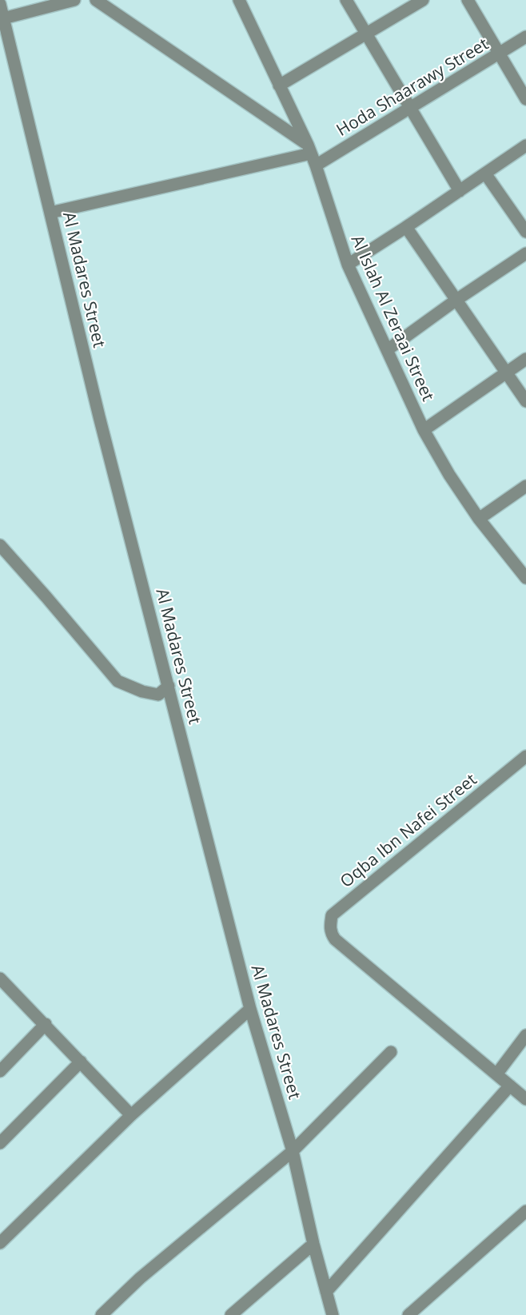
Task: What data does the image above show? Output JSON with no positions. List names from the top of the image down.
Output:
{
  "streets": {
    "street": [
      "Hoda Shaarawy Street",
      "Al Madares Street",
      "Al Islah Al Zeraai Street",
      "Oqba Ibn Nafei Street"
    ]
  },
  "crossings": [
    ["Hoda Shaarawy Street", "Al Islah Al Zeraai Street"]
  ]
}
